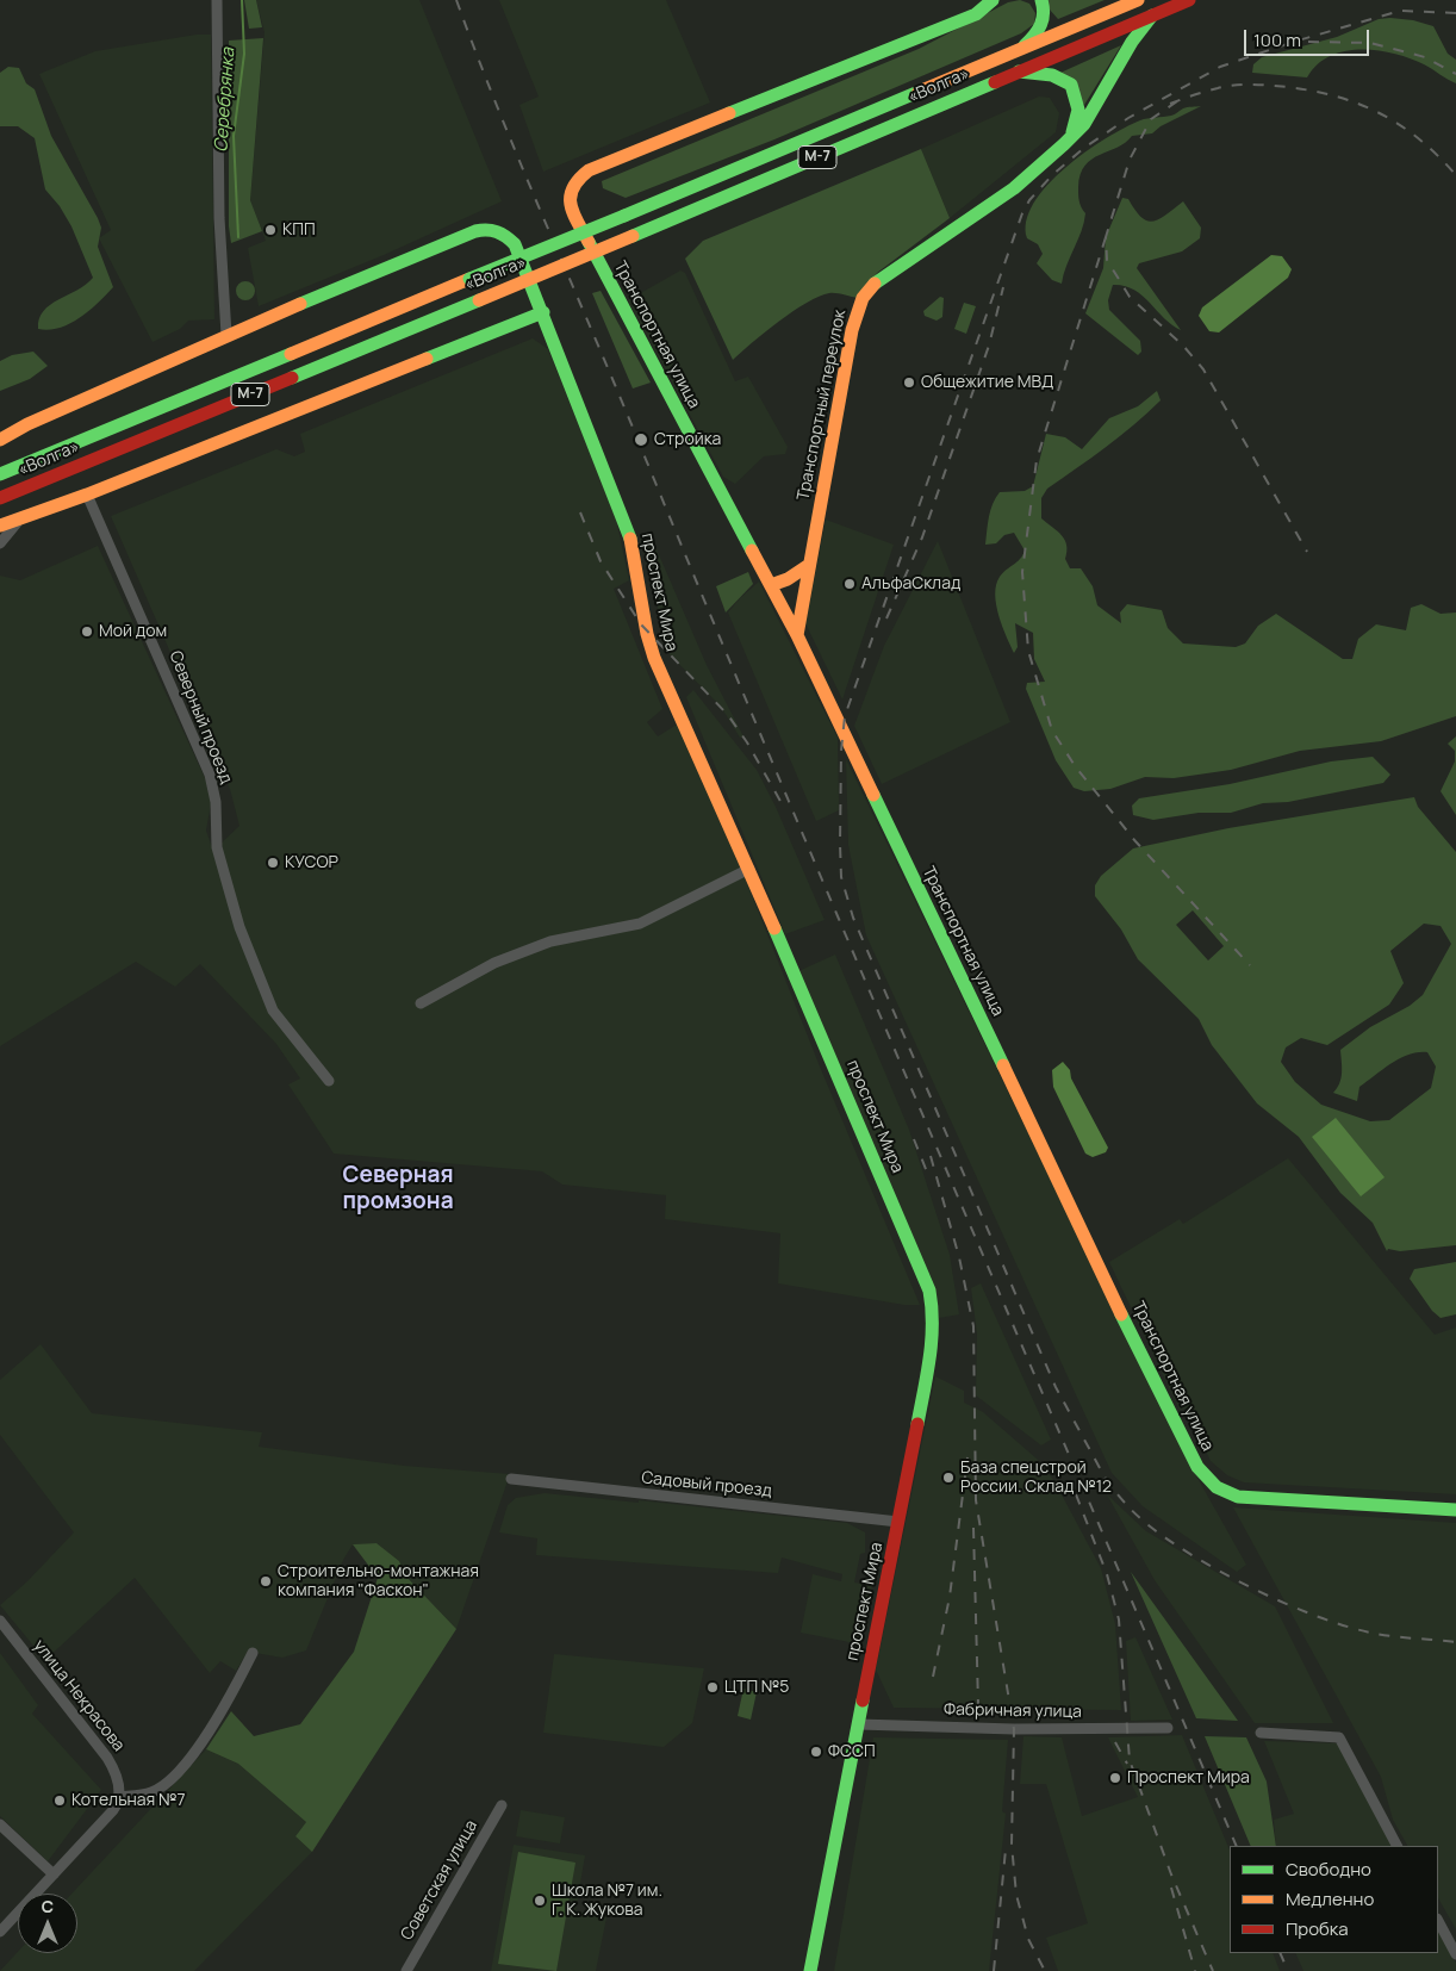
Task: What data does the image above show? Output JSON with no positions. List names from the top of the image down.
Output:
{
  "streets": {
    "main road": [
      "«Волга»",
      "М-7",
      "Транспортная улица",
      "Транспортный переулок",
      "проспект Мира"
    ],
    "street": [
      "Северный проезд",
      "Садовый проезд",
      "улица Некрасова",
      "Фабричная улица",
      "Советская улица"
    ]
  },
  "crossings": [
    ["«Волга»", "М-7"],
    ["М-7", "Транспортный переулок"],
    ["Транспортная улица", "Транспортный переулок"],
    ["проспект Мира", "Садовый проезд"],
    ["проспект Мира", "Фабричная улица"]
  ],
  "districts": ["Северная промзона"],
  "water": ["Серебрянка"],
  "places": [
    "КПП",
    "Общежитие МВД",
    "Стройка",
    "АльфаСклад",
    "Мой дом",
    "КУСОР",
    "База спецстрой России. Склад №12",
    "Строительно-монтажная компания \"Фаскон\"",
    "ЦТП №5",
    "ФССП",
    "Проспект Мира",
    "Котельная №7",
    "Школа №7 им. Г. К. Жукова"
  ],
  "legend": ["Свободно", "Медленно", "Пробка"],
  "scale_bar": "100 m",
  "north": "top"
}
